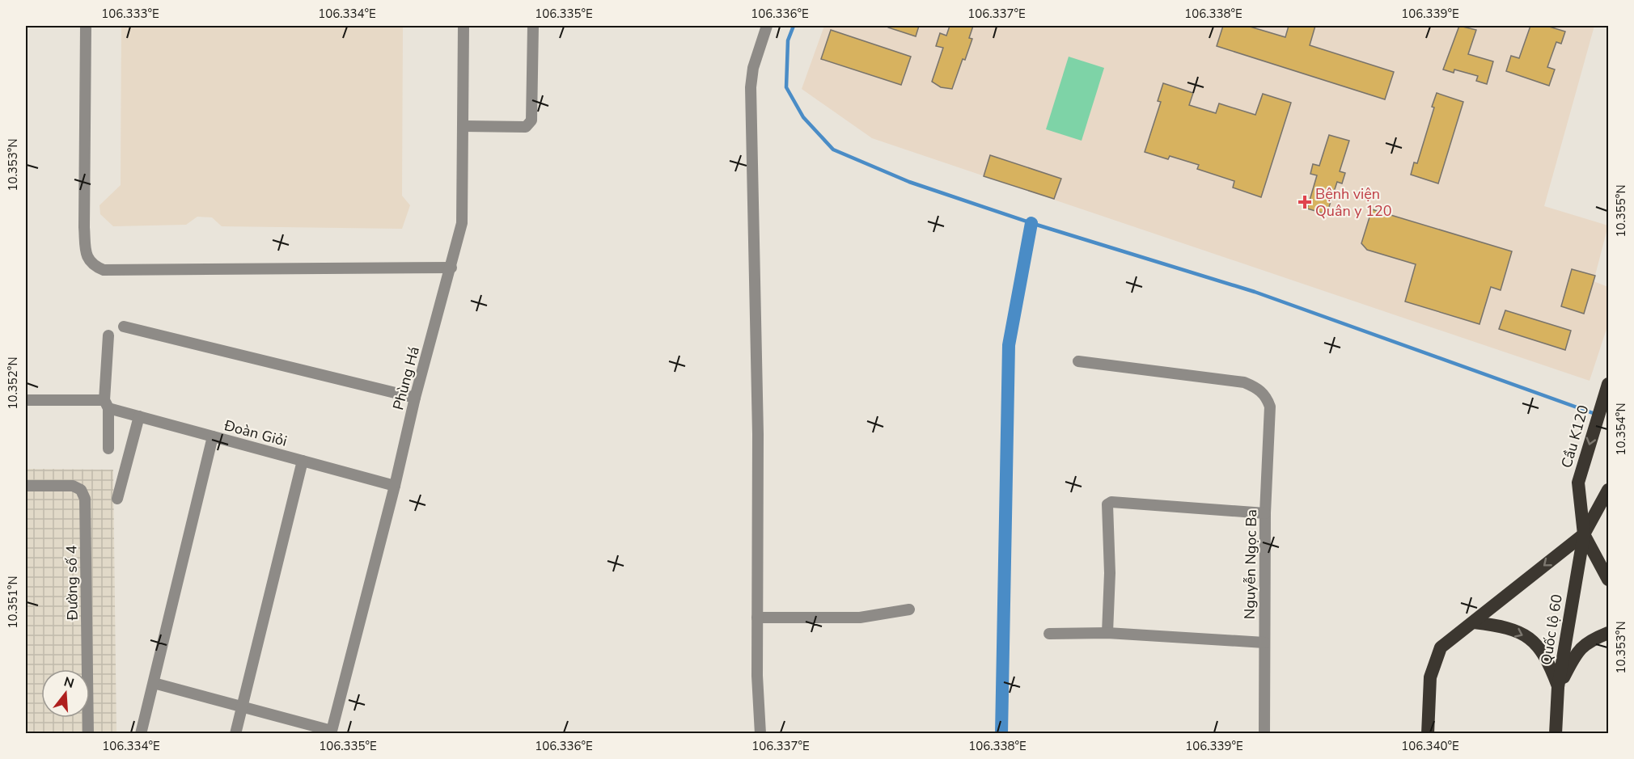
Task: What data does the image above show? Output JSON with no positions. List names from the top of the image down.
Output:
{
  "streets": {
    "highway": ["Cầu K120", "Quốc lộ 60"],
    "street": [
      "Phùng Há",
      "Đoàn Giỏi",
      "Nguyễn Ngọc Ba",
      "Đường số 4"
    ]
  },
  "crossings": [
    ["Phùng Há", "Đoàn Giỏi"],
    ["Cầu K120", "Quốc lộ 60"]
  ],
  "places": {
    "health": ["Bệnh viện Quân y 120"]
  },
  "north": "top",
  "coordinates": [
    "106.333°E",
    "106.334°E",
    "106.335°E",
    "106.336°E",
    "106.337°E",
    "106.338°E",
    "106.339°E",
    "10.353°N",
    "10.355°N",
    "10.352°N",
    "10.354°N",
    "10.351°N",
    "106.340°E"
  ]
}
